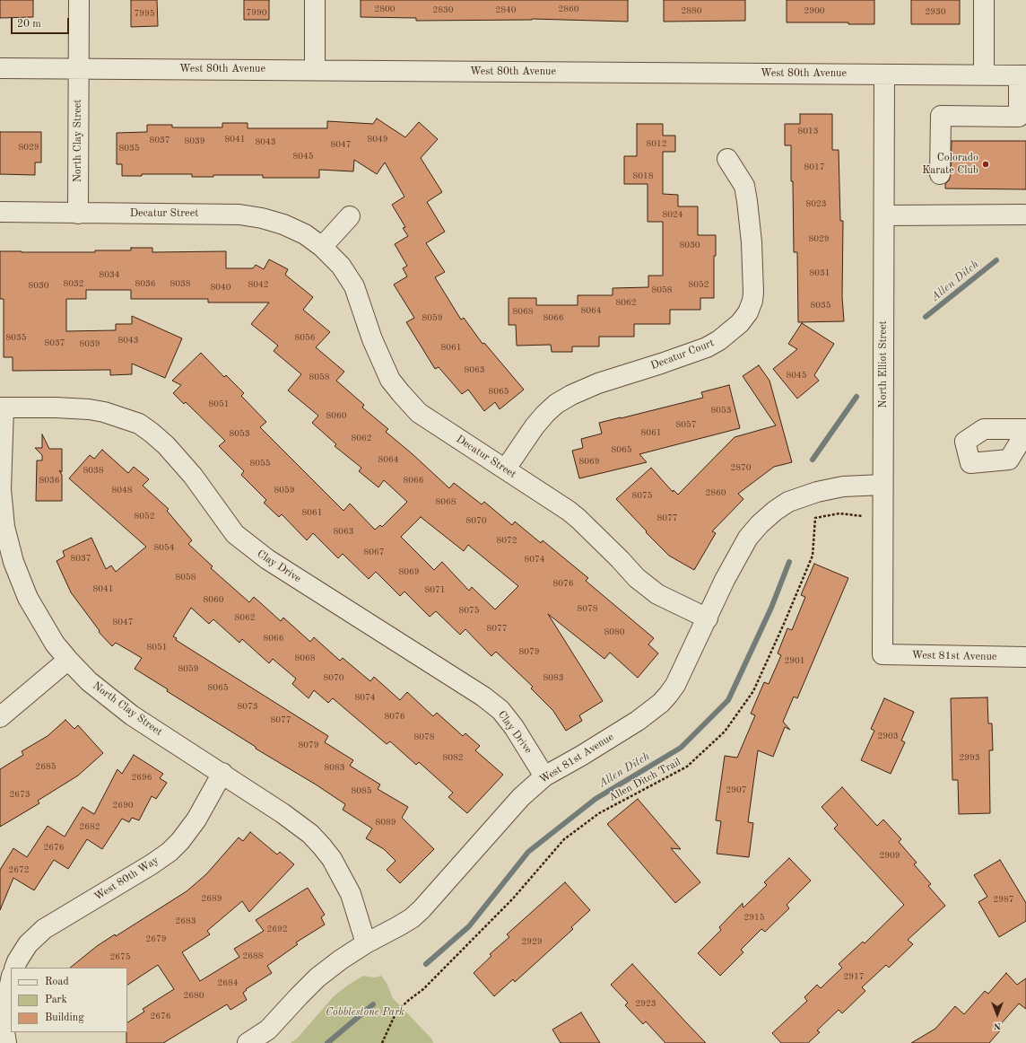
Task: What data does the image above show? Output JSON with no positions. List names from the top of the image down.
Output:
{
  "streets": {
    "street": [
      "West 80th Avenue",
      "North Clay Street",
      "Decatur Street",
      "Decatur Court",
      "North Elliot Street",
      "Clay Drive",
      "West 81st Avenue",
      "West 80th Way"
    ],
    "path": ["Allen Ditch Trail"]
  },
  "crossings": [
    ["West 80th Avenue", "North Clay Street"],
    ["West 80th Avenue", "North Elliot Street"],
    ["North Clay Street", "Decatur Street"],
    ["North Clay Street", "Clay Drive"],
    ["North Clay Street", "West 81st Avenue"],
    ["North Clay Street", "West 80th Way"],
    ["Decatur Street", "Decatur Court"],
    ["Decatur Street", "West 81st Avenue"],
    ["North Elliot Street", "West 81st Avenue"],
    ["North Elliot Street", "Allen Ditch Trail"],
    ["Clay Drive", "West 81st Avenue"]
  ],
  "water": ["Allen Ditch"],
  "parks": ["Cobblestone Park"],
  "places": ["Colorado Karate Club"],
  "house_numbers": [
    "2800",
    "2860",
    "2830",
    "2840",
    "2880",
    "2900",
    "2930",
    "7990",
    "7995",
    "8013",
    "8041",
    "8049",
    "8037",
    "8039",
    "8043",
    "8012",
    "8047",
    "8029",
    "8035",
    "8045",
    "8017",
    "8018",
    "8023",
    "8024",
    "8029",
    "8030",
    "8031",
    "8034",
    "8032",
    "8036",
    "8038",
    "8042",
    "8052",
    "8030",
    "8040",
    "8058",
    "8062",
    "8035",
    "8064",
    "8068",
    "8059",
    "8066",
    "8035",
    "8056",
    "8043",
    "8037",
    "8039",
    "8061",
    "8063",
    "8045",
    "8058",
    "8065",
    "8051",
    "8053",
    "8060",
    "8057",
    "8061",
    "8053",
    "8062",
    "8065",
    "8064",
    "8069",
    "8055",
    "2870",
    "8038",
    "8036",
    "8066",
    "8048",
    "8059",
    "2860",
    "8075",
    "8068",
    "8061",
    "8052",
    "8077",
    "8070",
    "8063",
    "8072",
    "8054",
    "8067",
    "8037",
    "8074",
    "8069",
    "8058",
    "8076",
    "8041",
    "8071",
    "8060",
    "8078",
    "8075",
    "8062",
    "8047",
    "8077",
    "8080",
    "8066",
    "8051",
    "8079",
    "8068",
    "2901",
    "8059",
    "8070",
    "8083",
    "8065",
    "8074",
    "8073",
    "8076",
    "8077",
    "2903",
    "8078",
    "8079",
    "8082",
    "2993",
    "2685",
    "8083",
    "2696",
    "2907",
    "8085",
    "2673",
    "2690",
    "8089",
    "2682",
    "2676",
    "2909",
    "2672",
    "2689",
    "2987",
    "2915",
    "2683",
    "2692",
    "2679",
    "2929",
    "2688",
    "2675",
    "2917",
    "2684",
    "2680",
    "2923",
    "2676"
  ],
  "legend": ["Road", "Park", "Building"],
  "scale_bar": "20 m",
  "north": "bottom"
}
